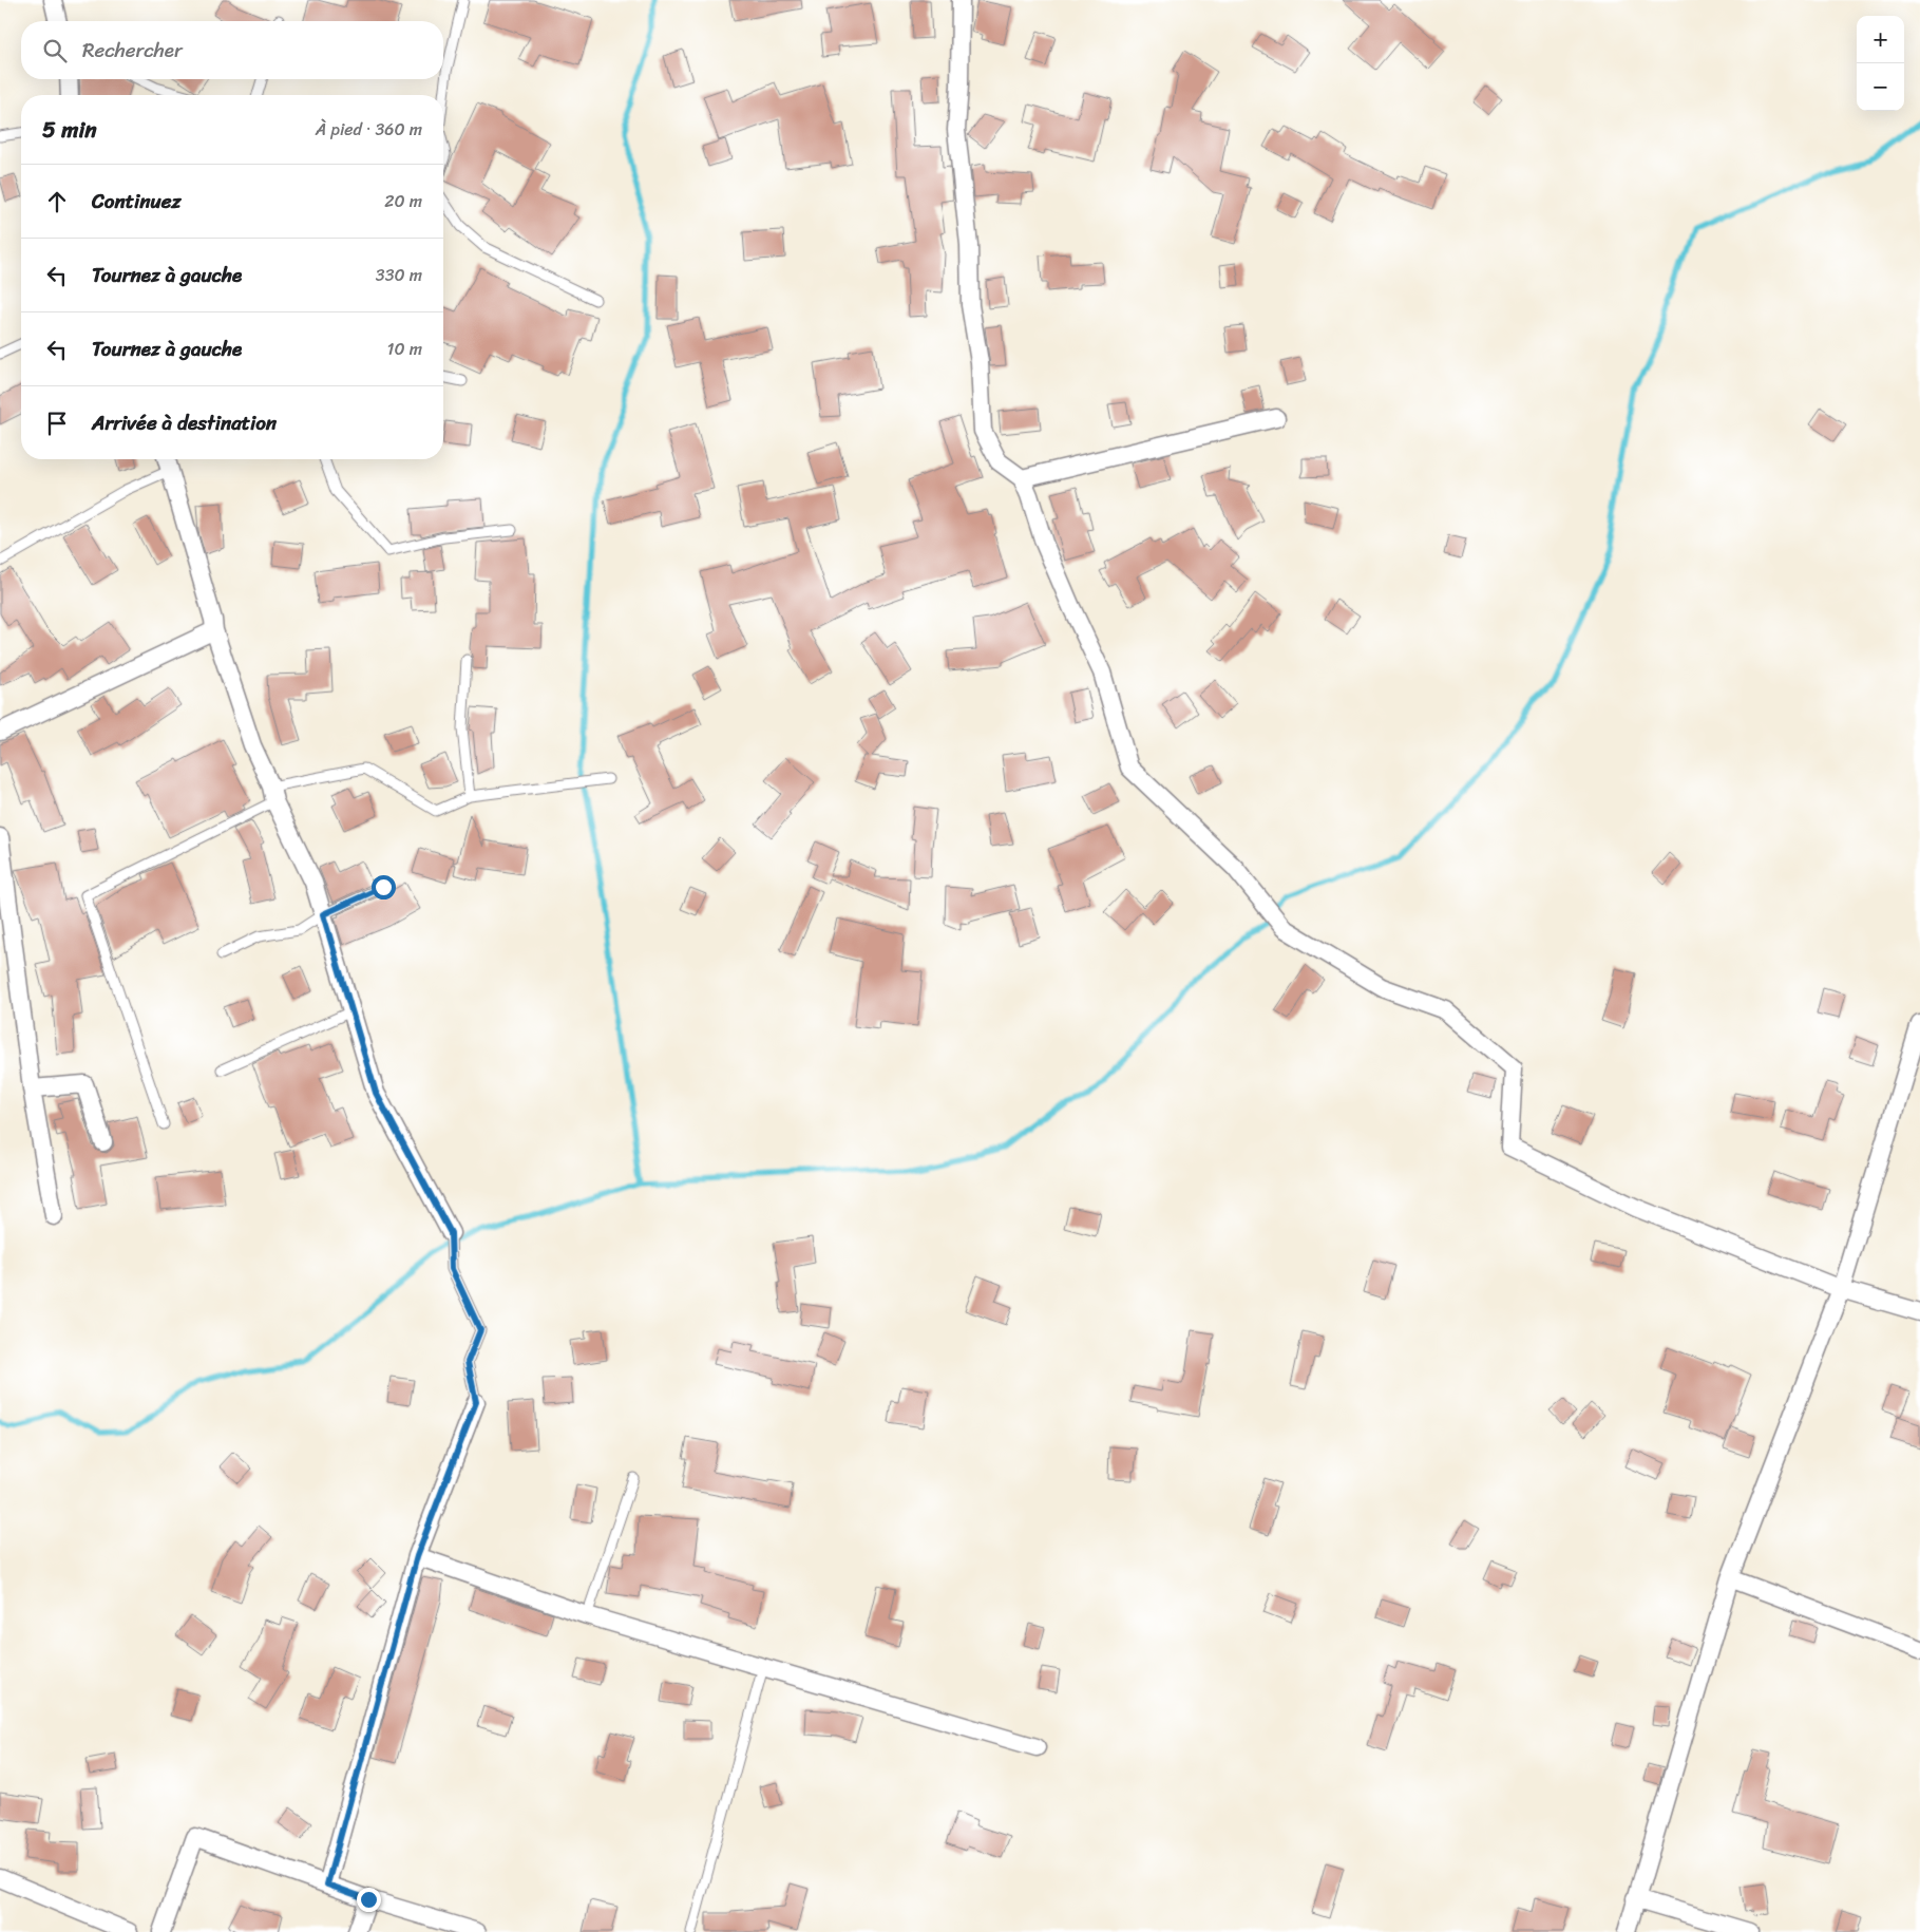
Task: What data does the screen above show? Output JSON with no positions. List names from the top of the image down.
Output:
{
  "page": {
    "map_buttons": ["+", "−"],
    "search": "Rechercher",
    "heading": ["5 min", "À pied · 360 m"],
    "list": [
      ["Continuez", "20 m"],
      ["Tournez à gauche", "330 m"],
      ["Tournez à gauche", "10 m"],
      "Arrivée à destination"
    ]
  }
}
